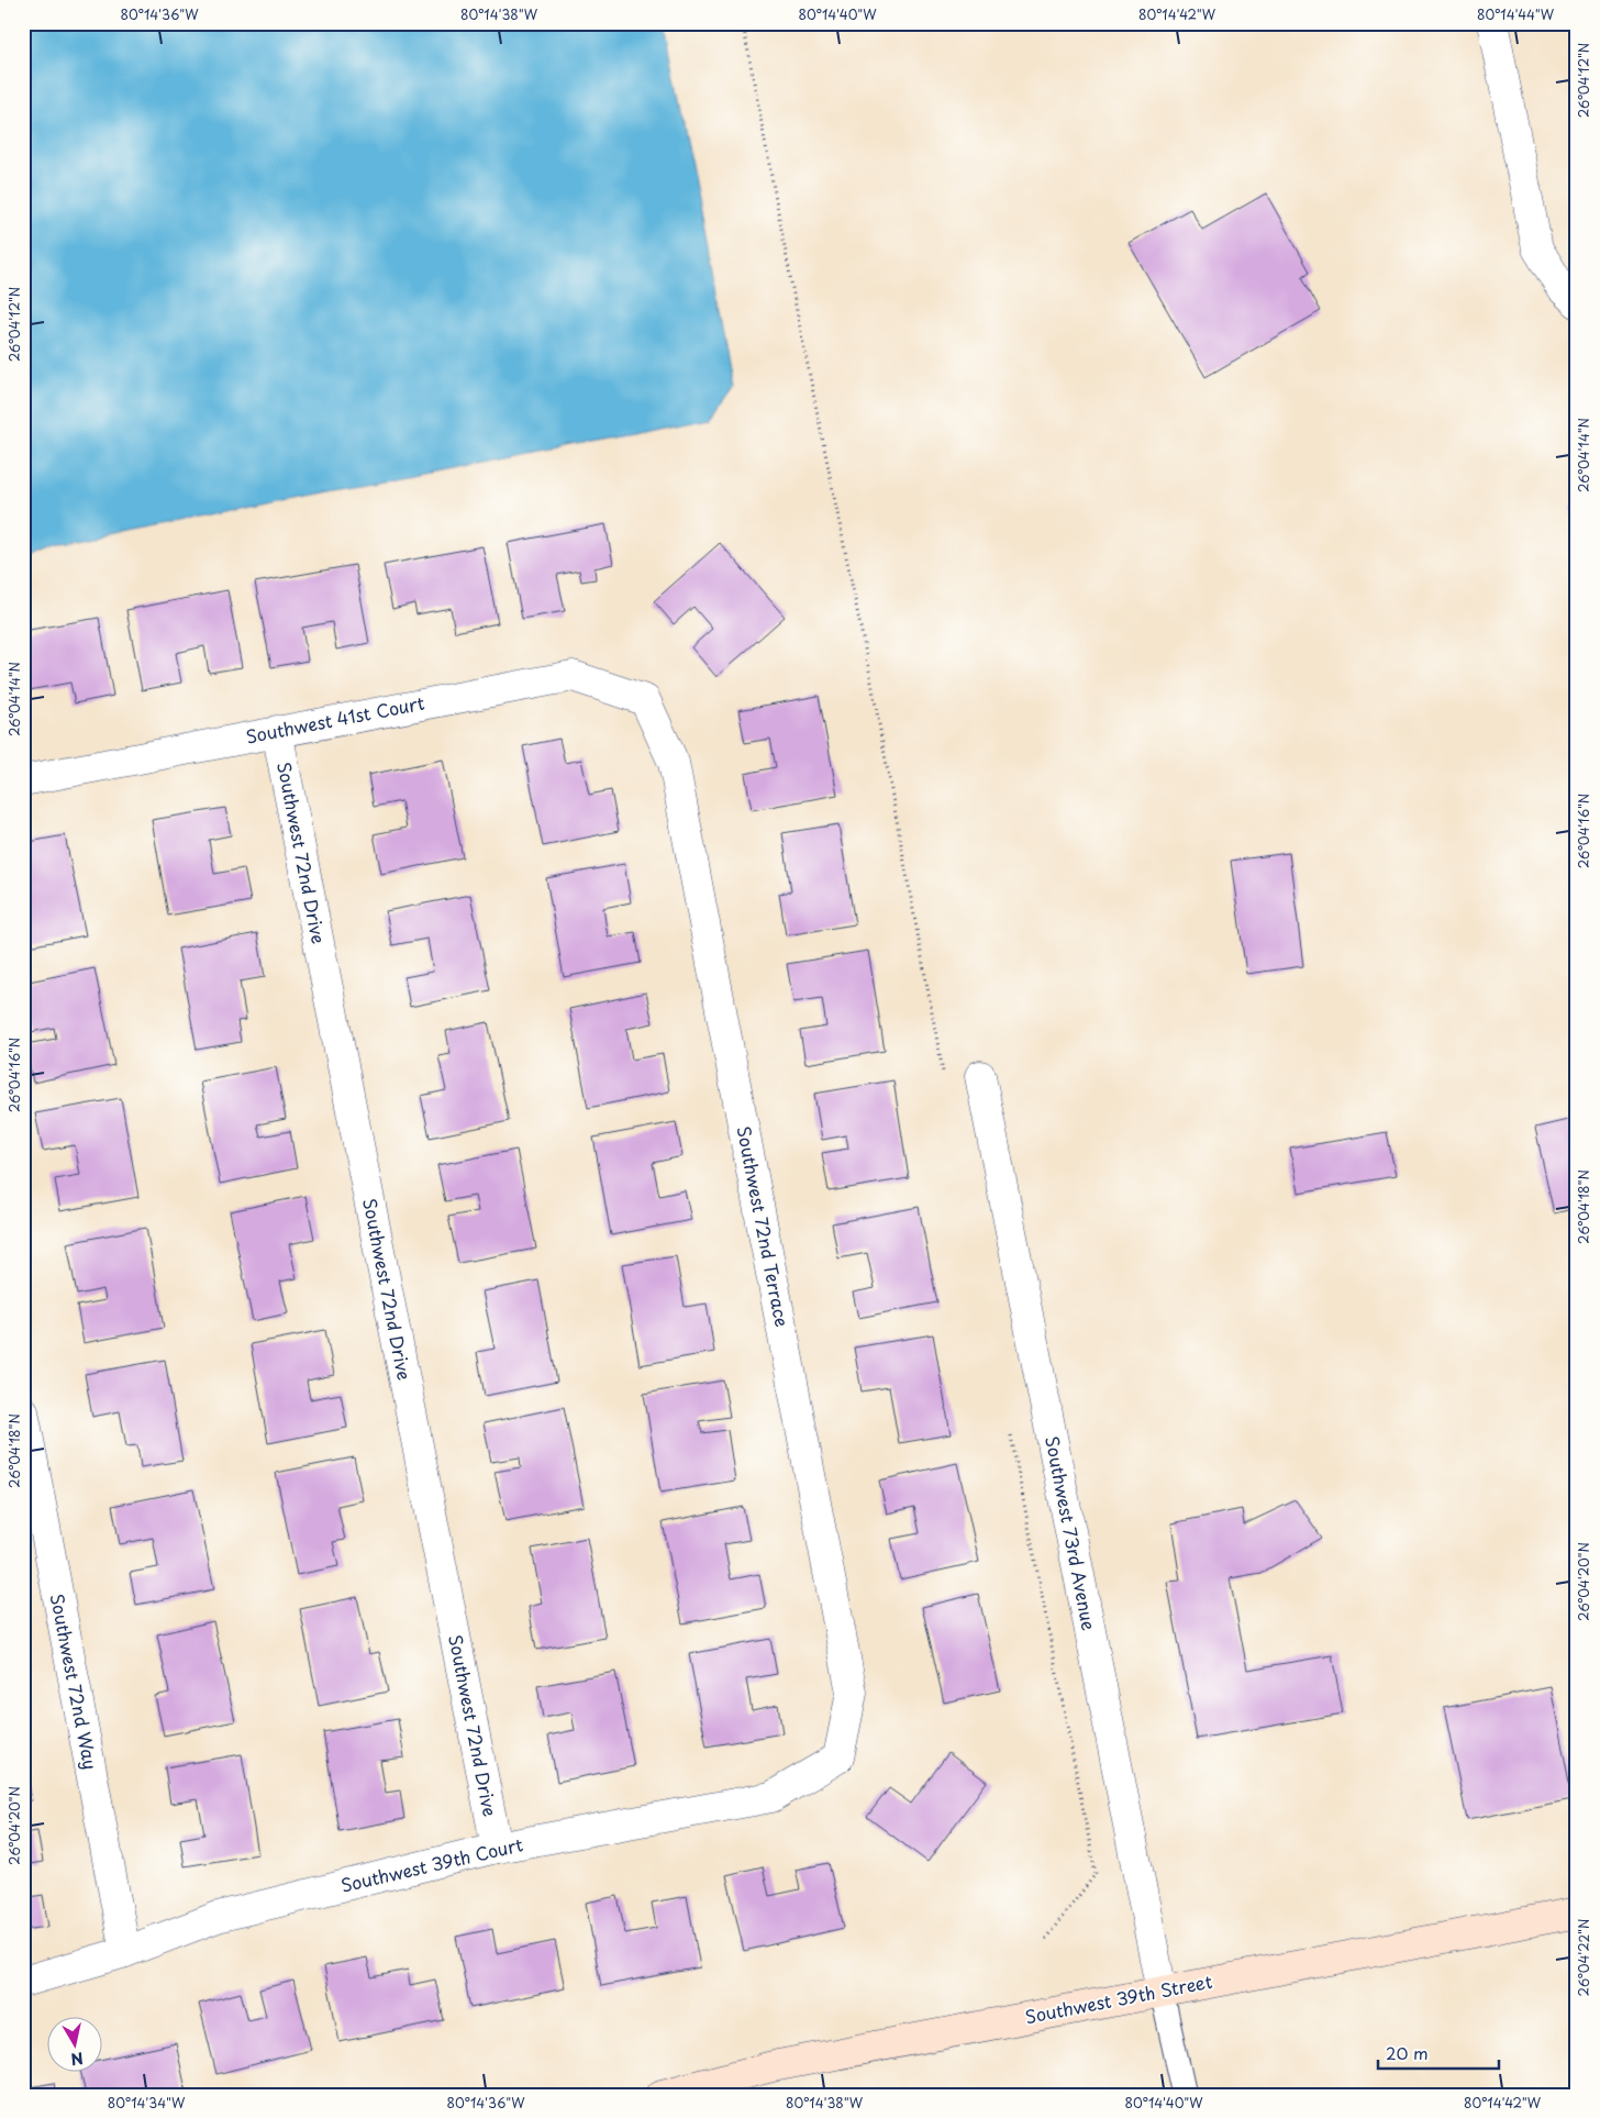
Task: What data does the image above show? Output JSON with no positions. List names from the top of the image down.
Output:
{
  "streets": {
    "street": [
      "Southwest 41st Court",
      "Southwest 72nd Drive",
      "Southwest 72nd Terrace",
      "Southwest 73rd Avenue",
      "Southwest 72nd Way",
      "Southwest 39th Court",
      "Southwest 39th Street"
    ]
  },
  "crossings": [
    ["Southwest 41st Court", "Southwest 72nd Drive"],
    ["Southwest 41st Court", "Southwest 72nd Terrace"],
    ["Southwest 72nd Drive", "Southwest 39th Court"],
    ["Southwest 72nd Terrace", "Southwest 39th Court"],
    ["Southwest 73rd Avenue", "Southwest 39th Street"],
    ["Southwest 72nd Way", "Southwest 39th Court"]
  ],
  "scale_bar": "20 m",
  "north": "bottom",
  "coordinates": [
    "80°14'36\"W",
    "80°14'38\"W",
    "80°14'40\"W",
    "80°14'42\"W",
    "80°14'44\"W",
    "26°04'12\"N",
    "26°04'14\"N",
    "26°04'16\"N",
    "26°04'18\"N",
    "26°04'20\"N",
    "26°04'22\"N",
    "80°14'34\"W"
  ]
}
